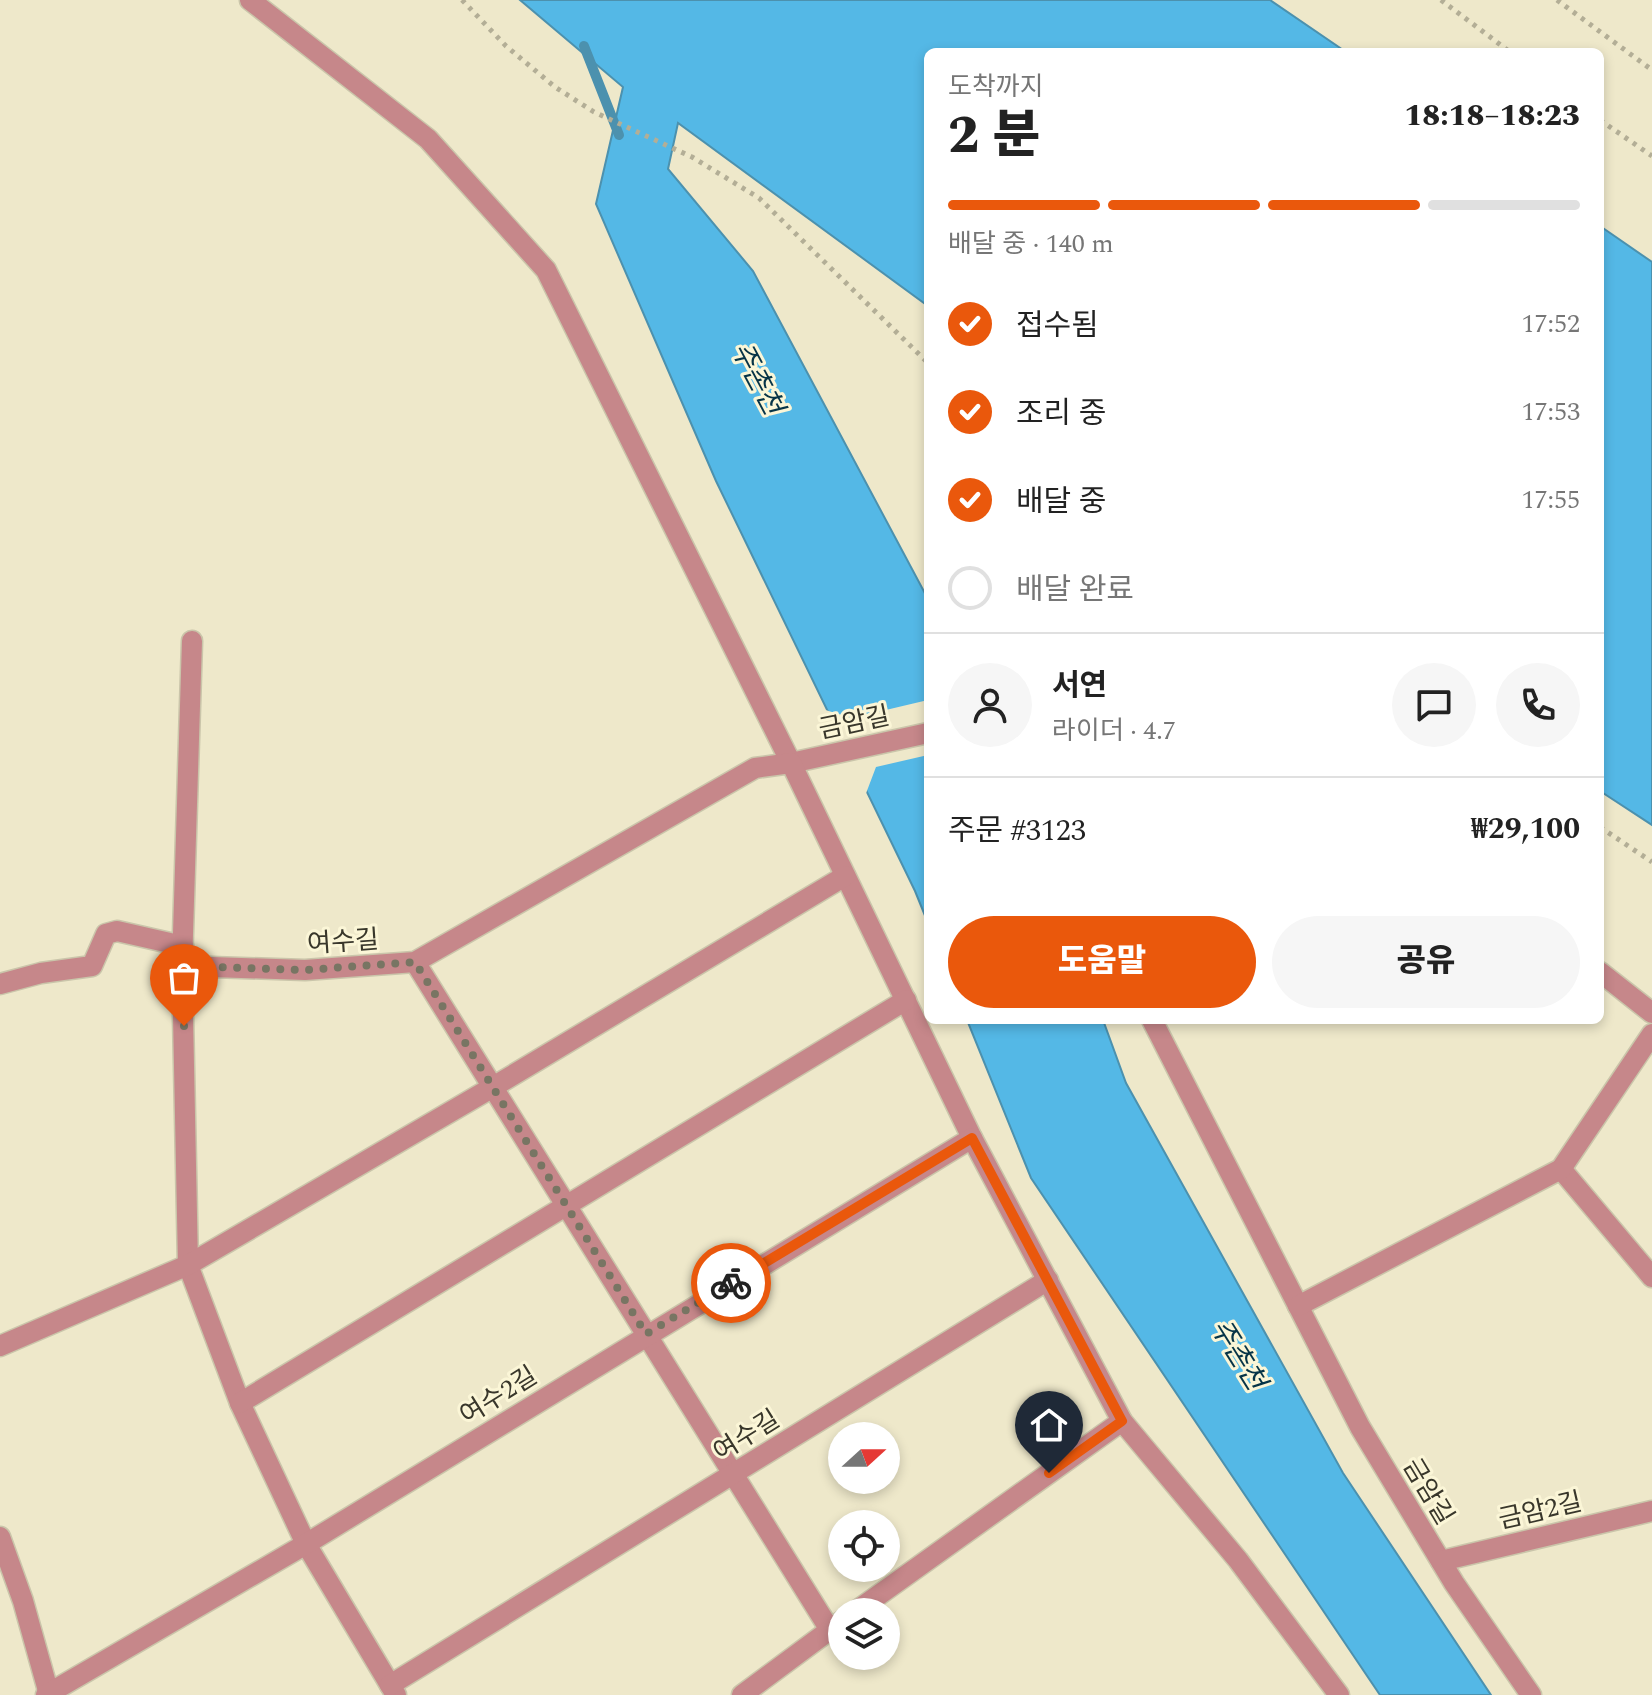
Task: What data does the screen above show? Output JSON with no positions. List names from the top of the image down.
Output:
{
  "streets": {
    "street": [
      "금암길",
      "여수길",
      "여수2길",
      "금암2길"
    ]
  },
  "crossings": [
    ["금암길", "여수길"],
    ["금암길", "금암2길"],
    ["여수길", "여수2길"]
  ],
  "water": ["주촌천"],
  "north": "right",
  "page": {
    "heading": ["2 분", "도착까지", "18:18–18:23"],
    "panel": [
      "서연",
      "라이더 · 4.7",
      "주문 #3123",
      "₩29,100"
    ],
    "bar": "배달 중 · 140 m",
    "list": [
      ["접수됨", "17:52"],
      ["조리 중", "17:53"],
      ["배달 중", "17:55"],
      "배달 완료"
    ],
    "buttons": ["도움말", "공유"]
  }
}
